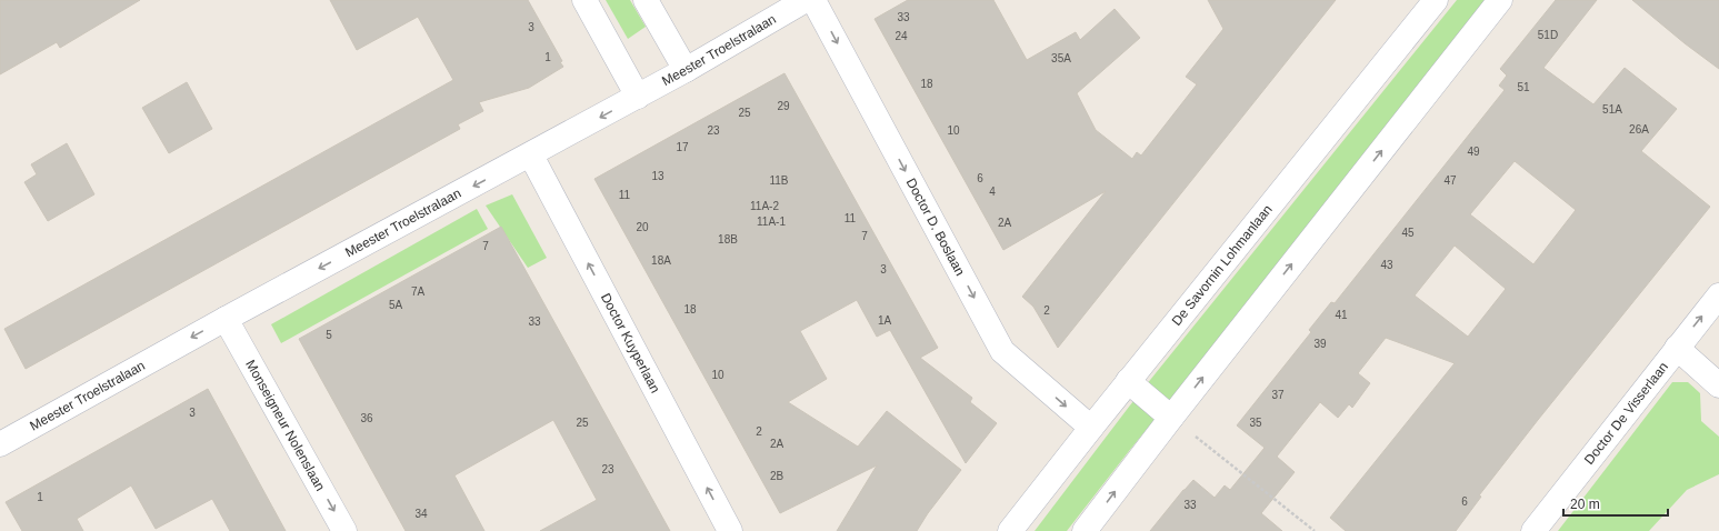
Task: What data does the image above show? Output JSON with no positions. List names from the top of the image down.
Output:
{
  "streets": {
    "street": [
      "Meester Troelstralaan",
      "Doctor D. Boslaan",
      "De Savornin Lohmanlaan",
      "Doctor Kuyperlaan",
      "Doctor De Visserlaan",
      "Monseigneur Nolenslaan"
    ]
  },
  "crossings": [
    ["Meester Troelstralaan", "Doctor Kuyperlaan"],
    ["Meester Troelstralaan", "Monseigneur Nolenslaan"],
    ["Doctor D. Boslaan", "De Savornin Lohmanlaan"]
  ],
  "one_way": [
    "Meester Troelstralaan",
    "Doctor D. Boslaan",
    "Doctor Kuyperlaan",
    "Monseigneur Nolenslaan"
  ],
  "house_numbers": [
    "33",
    "3",
    "51D",
    "24",
    "1",
    "35A",
    "18",
    "51",
    "29",
    "51A",
    "25",
    "26A",
    "23",
    "10",
    "17",
    "49",
    "13",
    "6",
    "11B",
    "47",
    "4",
    "11",
    "11A-2",
    "11",
    "11A-1",
    "2A",
    "20",
    "45",
    "7",
    "18B",
    "7",
    "18A",
    "43",
    "3",
    "7A",
    "5A",
    "18",
    "2",
    "41",
    "1A",
    "33",
    "5",
    "39",
    "10",
    "37",
    "3",
    "36",
    "25",
    "35",
    "2",
    "2A",
    "23",
    "2B",
    "1",
    "6",
    "33",
    "34"
  ],
  "scale_bar": "20 m"
}
